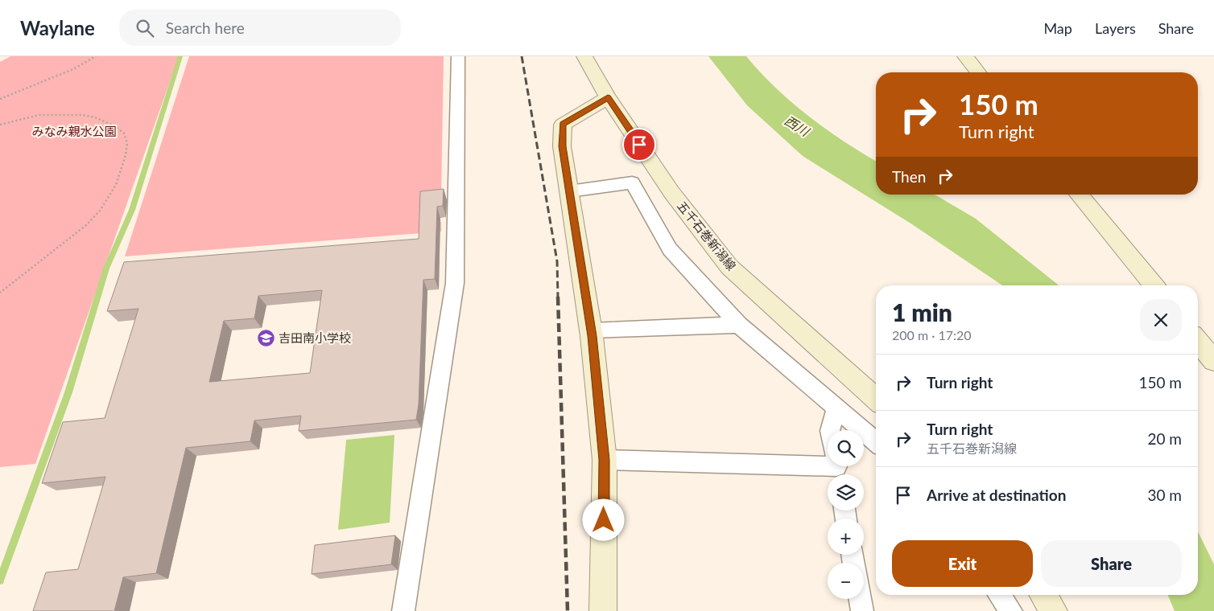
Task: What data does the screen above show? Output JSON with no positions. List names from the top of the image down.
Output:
{
  "streets": {
    "street": ["五千石巻新潟線"]
  },
  "water": ["西川"],
  "parks": ["みなみ親水公園"],
  "places": {
    "school or university": ["吉田南小学校"]
  },
  "page": {
    "header": "Waylane",
    "search": "Search here",
    "nav": ["Map", "Layers", "Share"],
    "turn": ["150 m", "Turn right"],
    "then": "Then",
    "heading": ["1 min", "200 m · 17:20"],
    "list": [
      {
        "name": "Turn right",
        "value": "150 m"
      },
      {
        "name": "Turn right",
        "note": "五千石巻新潟線",
        "value": "20 m"
      },
      {
        "name": "Arrive at destination",
        "value": "30 m"
      }
    ],
    "map_buttons": ["+", "−"],
    "buttons": ["Exit", "Share"]
  }
}
